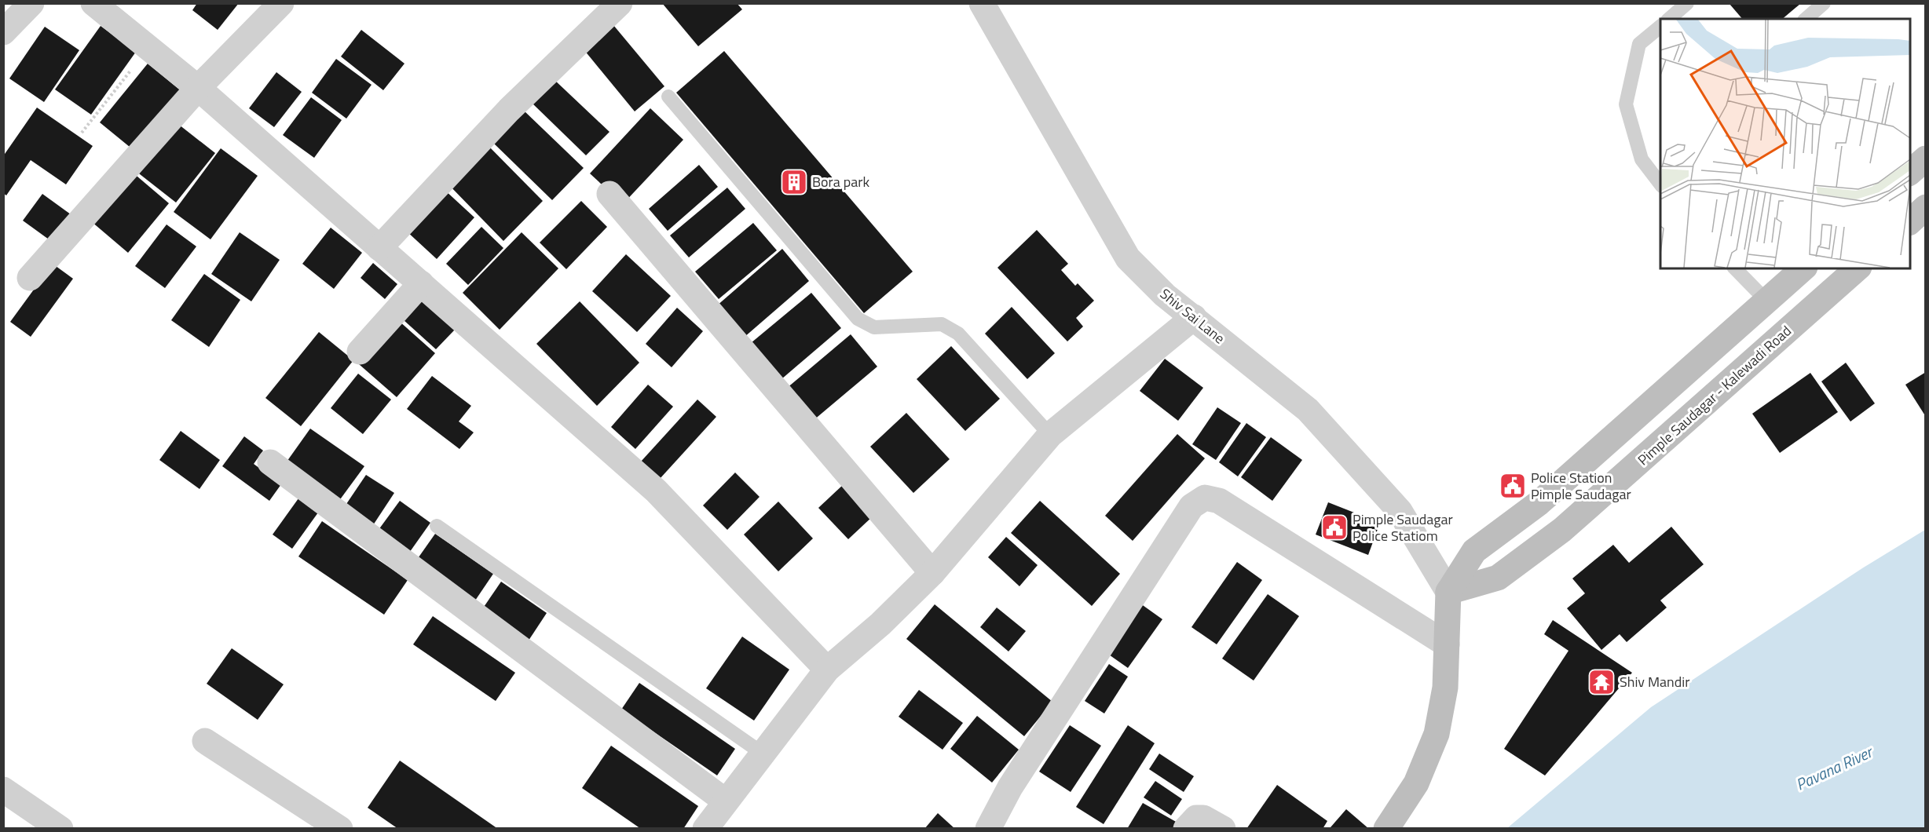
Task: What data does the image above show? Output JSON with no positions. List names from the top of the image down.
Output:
{
  "streets": {
    "main road": ["Pimple Saudagar - Kalewadi Road"],
    "street": ["Shiv Sai Lane"]
  },
  "crossings": [
    ["Shiv Sai Lane", "Pimple Saudagar - Kalewadi Road"]
  ],
  "water": ["Pavana River"],
  "places": {
    "building": ["Bora park"],
    "public building": ["Police Station Pimple Saudagar", "Pimple Saudagar Police Statiom"],
    "temple": ["Shiv Mandir"]
  }
}
